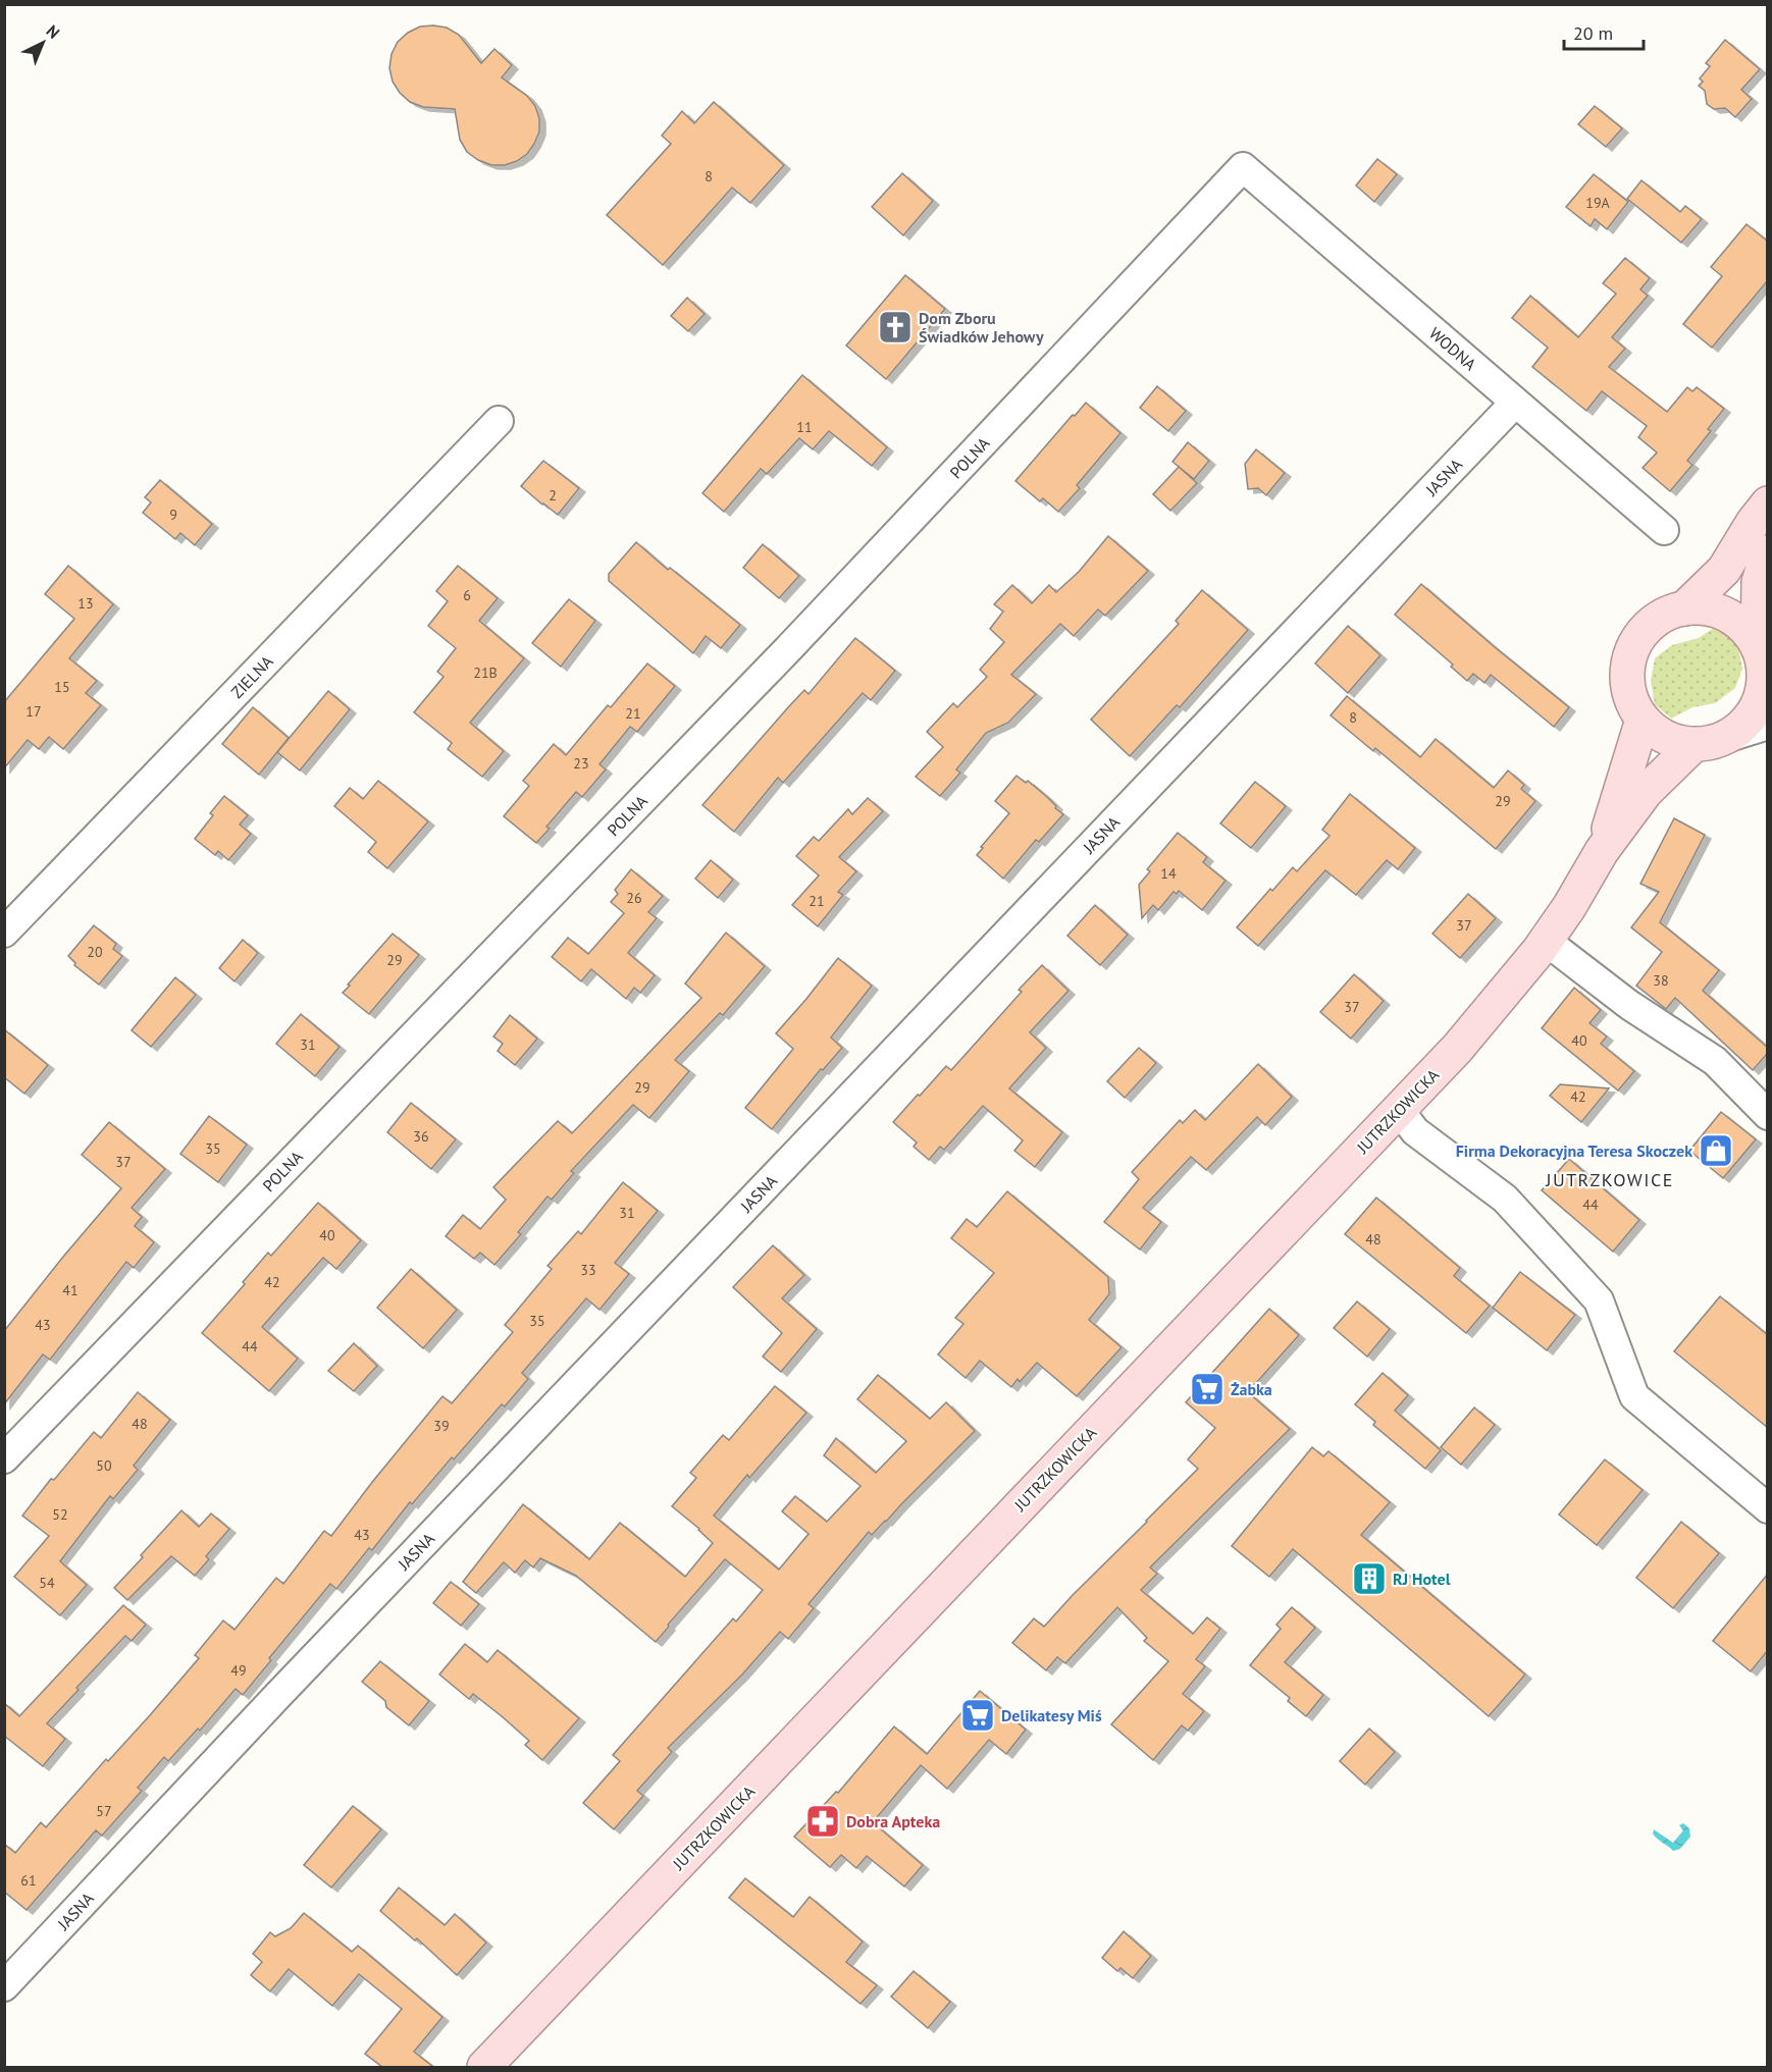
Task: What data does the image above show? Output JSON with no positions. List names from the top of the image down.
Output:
{
  "streets": {
    "main road": ["JUTRZKOWICKA"],
    "street": [
      "WODNA",
      "POLNA",
      "JASNA",
      "ZIELNA"
    ]
  },
  "crossings": [
    ["WODNA", "POLNA"],
    ["WODNA", "JASNA"]
  ],
  "districts": ["JUTRZKOWICE"],
  "places": {
    "church": ["Dom Zboru Świadków Jehowy"],
    "shop": ["Firma Dekoracyjna Teresa Skoczek"],
    "supermarket": ["Żabka", "Delikatesy Miś"],
    "building": ["RJ Hotel"],
    "pharmacy": ["Dobra Apteka"]
  },
  "house_numbers": [
    "8",
    "19A",
    "11",
    "2",
    "9",
    "6",
    "13",
    "21B",
    "15",
    "17",
    "21",
    "8",
    "23",
    "29",
    "14",
    "26",
    "21",
    "37",
    "20",
    "29",
    "38",
    "37",
    "40",
    "31",
    "29",
    "42",
    "36",
    "35",
    "37",
    "44",
    "31",
    "40",
    "48",
    "33",
    "42",
    "41",
    "35",
    "43",
    "44",
    "48",
    "39",
    "50",
    "52",
    "43",
    "54",
    "49",
    "57",
    "61"
  ],
  "scale_bar": "20 m",
  "north": "top right"
}
